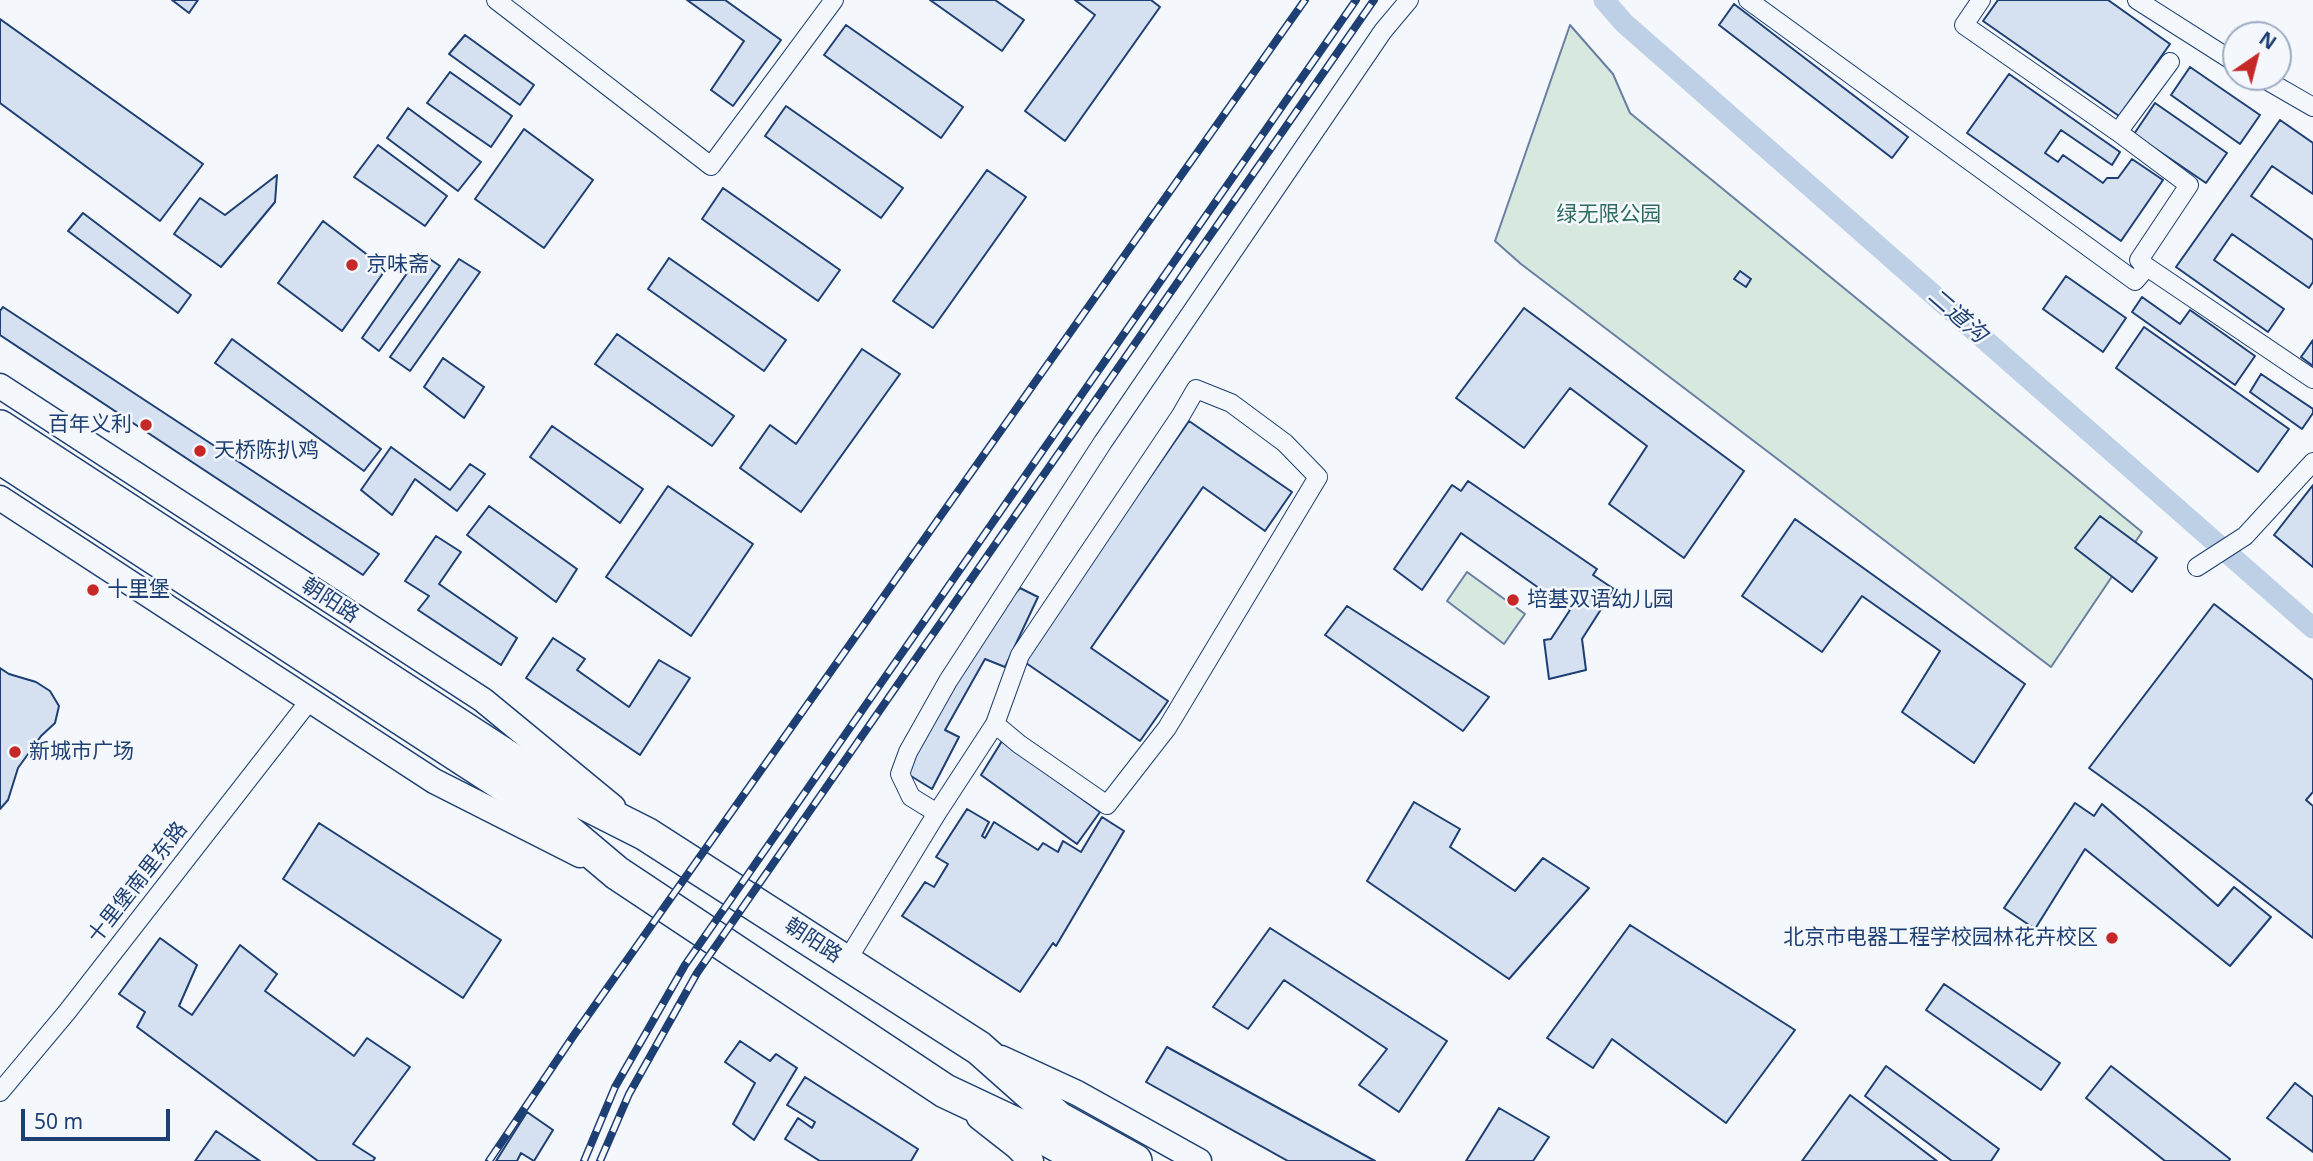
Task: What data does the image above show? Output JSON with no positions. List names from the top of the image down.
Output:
{
  "streets": {
    "highway": ["朝阳路"],
    "street": ["十里堡南里东路"]
  },
  "crossings": [
    ["朝阳路", "十里堡南里东路"]
  ],
  "water": ["二道沟"],
  "parks": ["绿无限公园"],
  "places": [
    "京味斋",
    "百年义利",
    "天桥陈扒鸡",
    "十里堡",
    "培基双语幼儿园",
    "新城市广场",
    "北京市电器工程学校园林花卉校区"
  ],
  "scale_bar": "50 m",
  "north": "top right"
}
